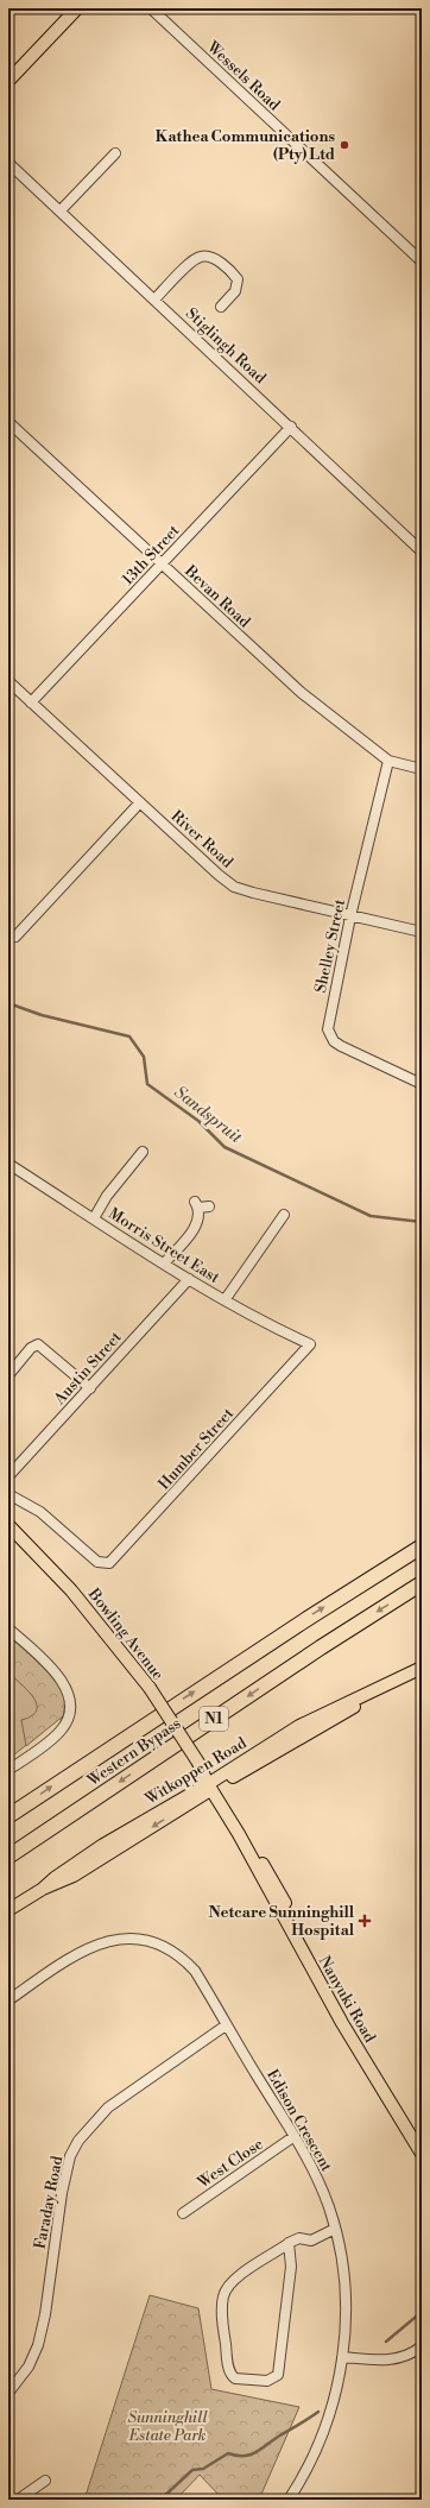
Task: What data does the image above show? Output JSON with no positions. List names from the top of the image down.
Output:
{
  "streets": {
    "highway": ["N1", "Western Bypass"],
    "main road": ["Bowling Avenue", "Witkoppen Road", "Nanyuki Road"],
    "street": [
      "Wessels Road",
      "Stiglingh Road",
      "13th Street",
      "Bevan Road",
      "River Road",
      "Shelley Street",
      "Morris Street East",
      "Austin Street",
      "Humber Street",
      "Edison Crescent",
      "West Close",
      "Faraday Road"
    ]
  },
  "crossings": [
    ["Stiglingh Road", "13th Street"],
    ["13th Street", "Bevan Road"],
    ["13th Street", "River Road"],
    ["Bevan Road", "Shelley Street"],
    ["River Road", "Shelley Street"],
    ["Morris Street East", "Austin Street"],
    ["Morris Street East", "Humber Street"],
    ["Bowling Avenue", "Witkoppen Road"],
    ["Bowling Avenue", "Nanyuki Road"],
    ["Witkoppen Road", "Nanyuki Road"],
    ["Edison Crescent", "West Close"],
    ["Edison Crescent", "Faraday Road"]
  ],
  "water": ["Sandspruit"],
  "parks": ["Sunninghill Estate Park"],
  "places": {
    "other": ["Kathea Communications (Pty) Ltd"],
    "health": ["Netcare Sunninghill Hospital"]
  }
}
